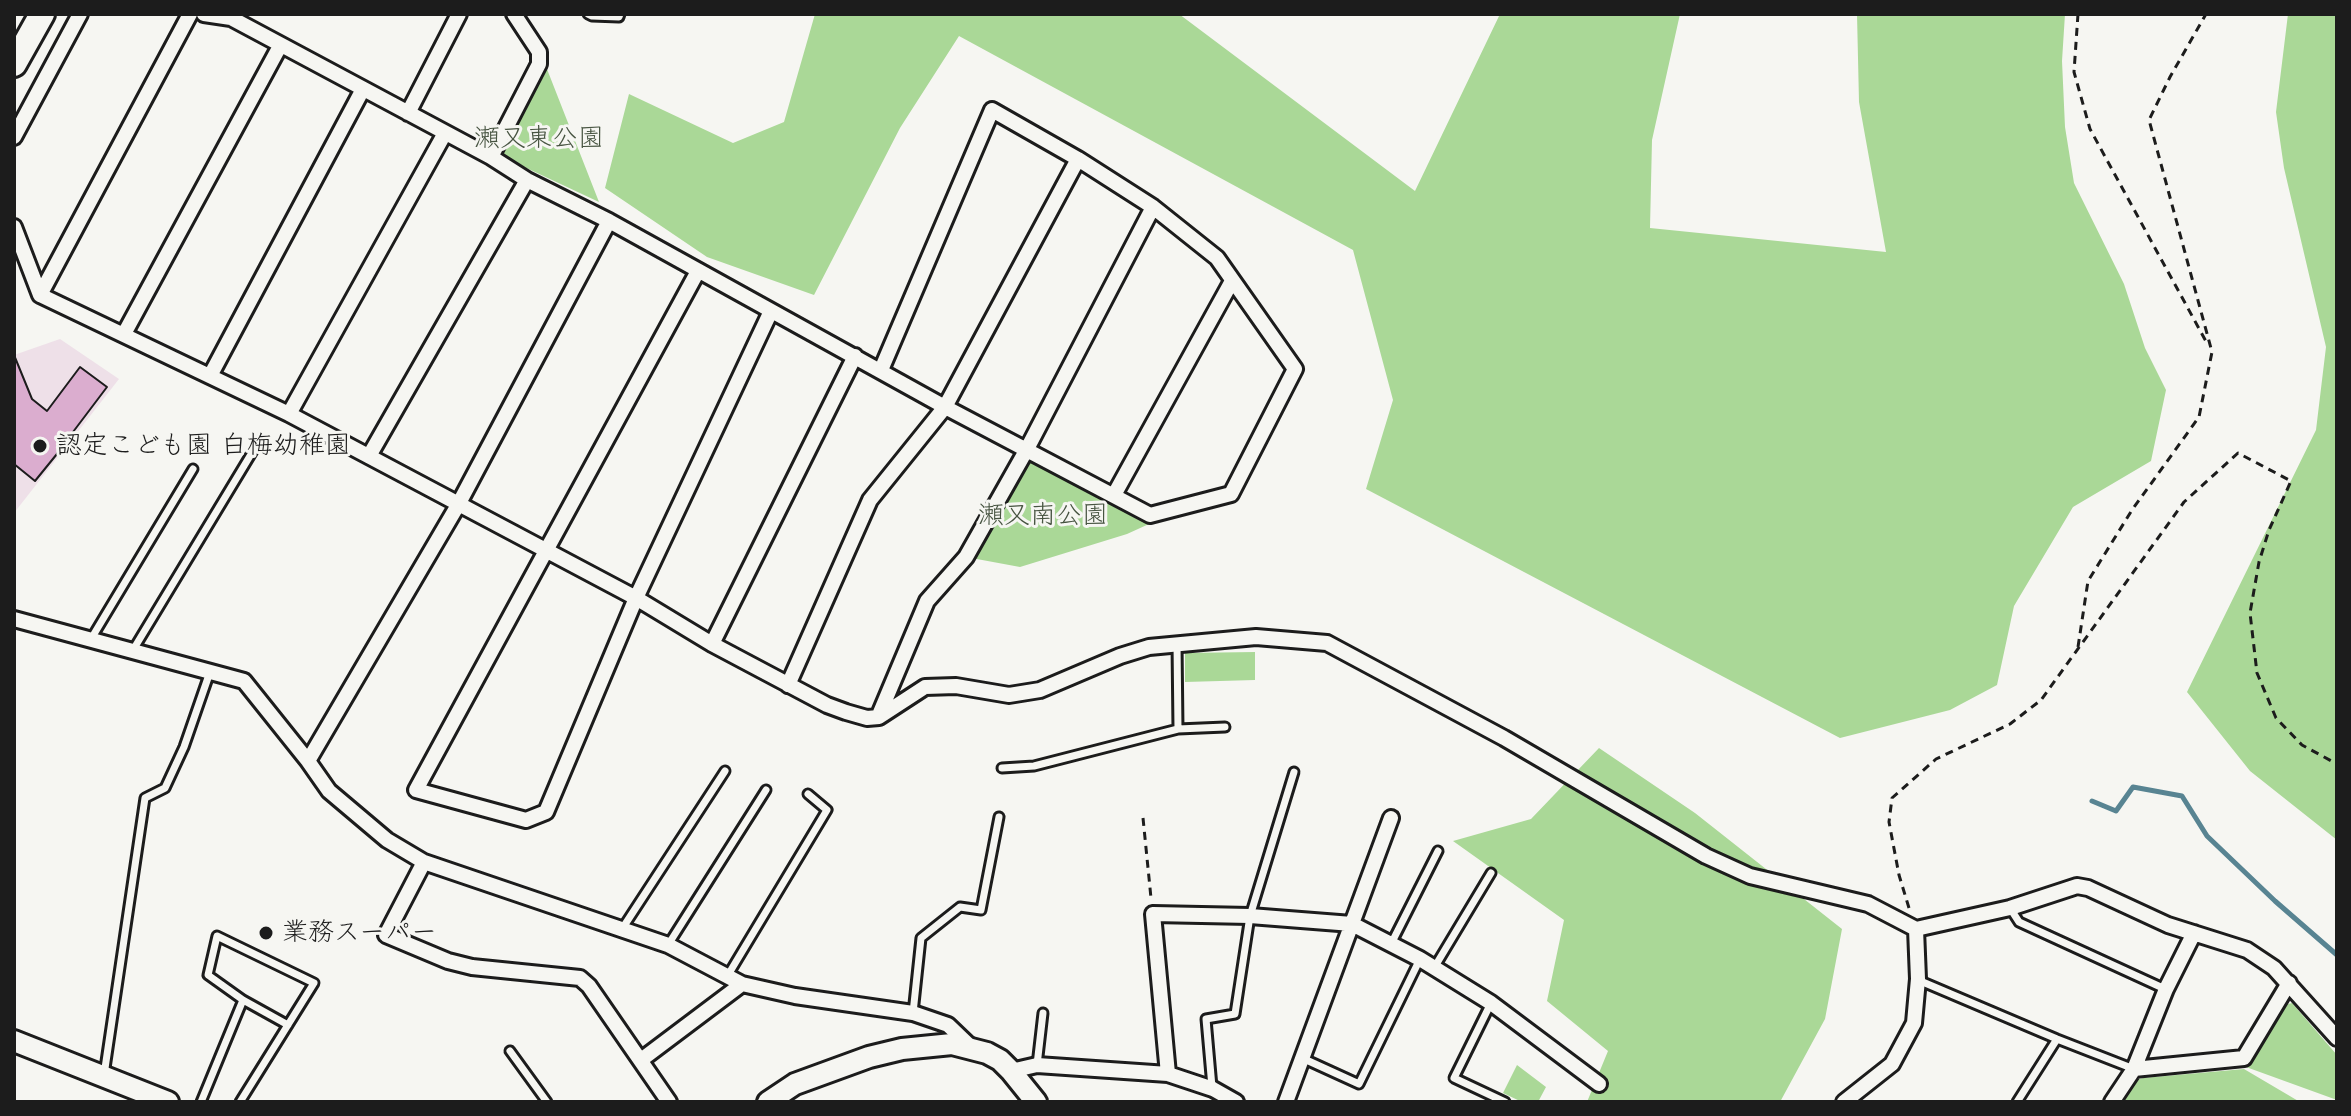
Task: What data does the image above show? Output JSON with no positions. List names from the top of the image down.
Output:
{
  "parks": ["瀬又東公園", "瀬又南公園"],
  "places": ["認定こども園 白梅幼稚園", "業務スーパー"]
}
